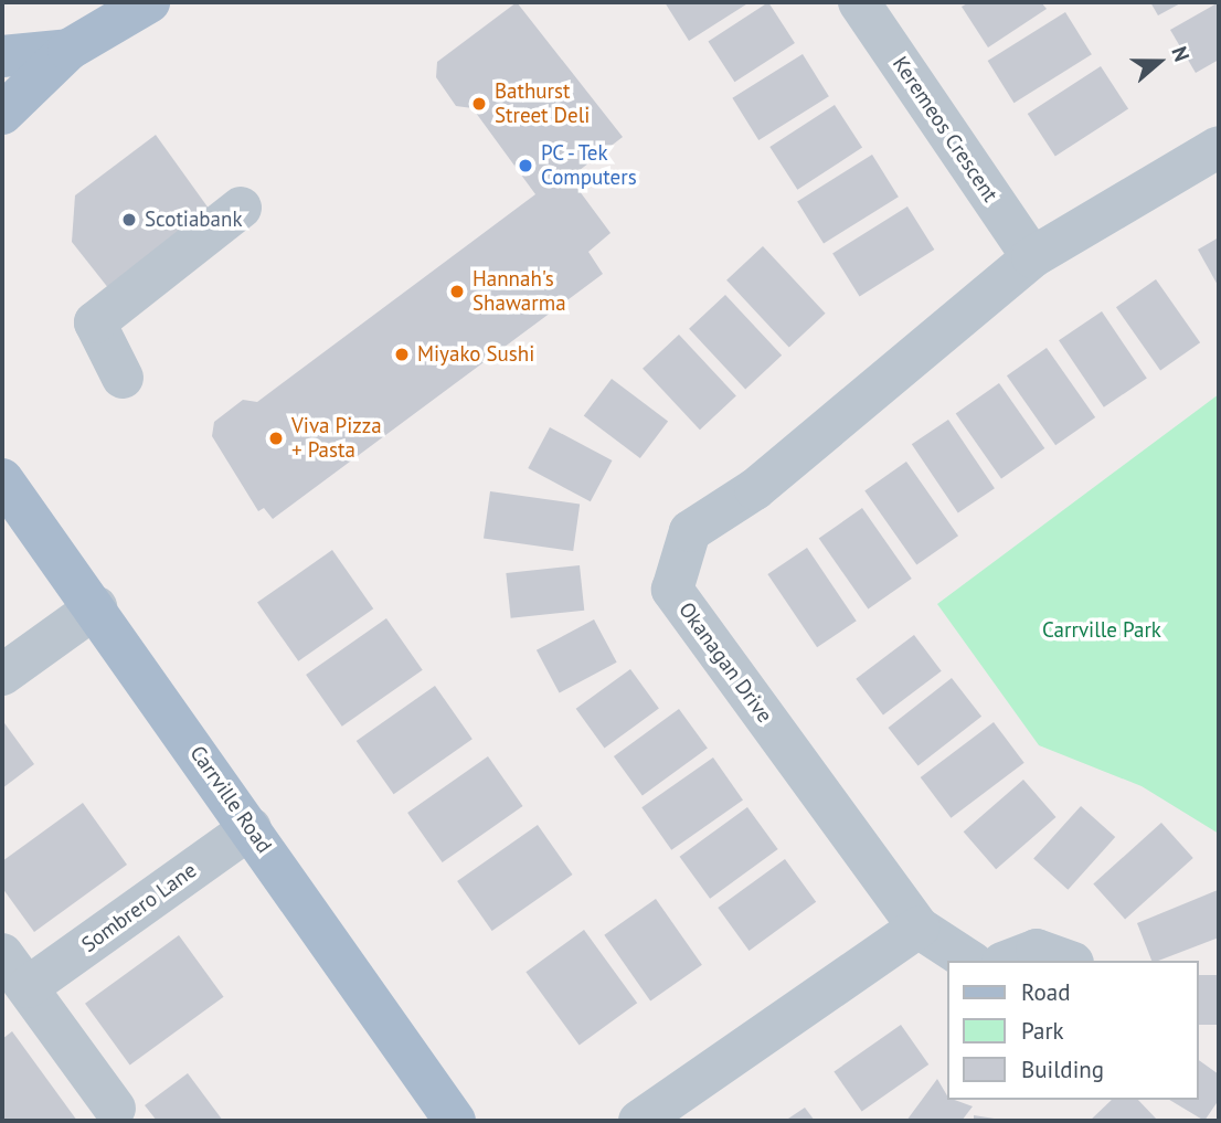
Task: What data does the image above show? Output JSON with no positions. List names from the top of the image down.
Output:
{
  "streets": {
    "main road": ["Carrville Road"],
    "street": ["Keremeos Crescent", "Okanagan Drive", "Sombrero Lane"]
  },
  "crossings": [
    ["Keremeos Crescent", "Okanagan Drive"],
    ["Carrville Road", "Sombrero Lane"]
  ],
  "parks": ["Carrville Park"],
  "places": [
    "Bathurst Street Deli",
    "PC - Tek Computers",
    "Scotiabank",
    "Hannah's Shawarma",
    "Miyako Sushi",
    "Viva Pizza + Pasta"
  ],
  "legend": ["Road", "Park", "Building"],
  "north": "right"
}
